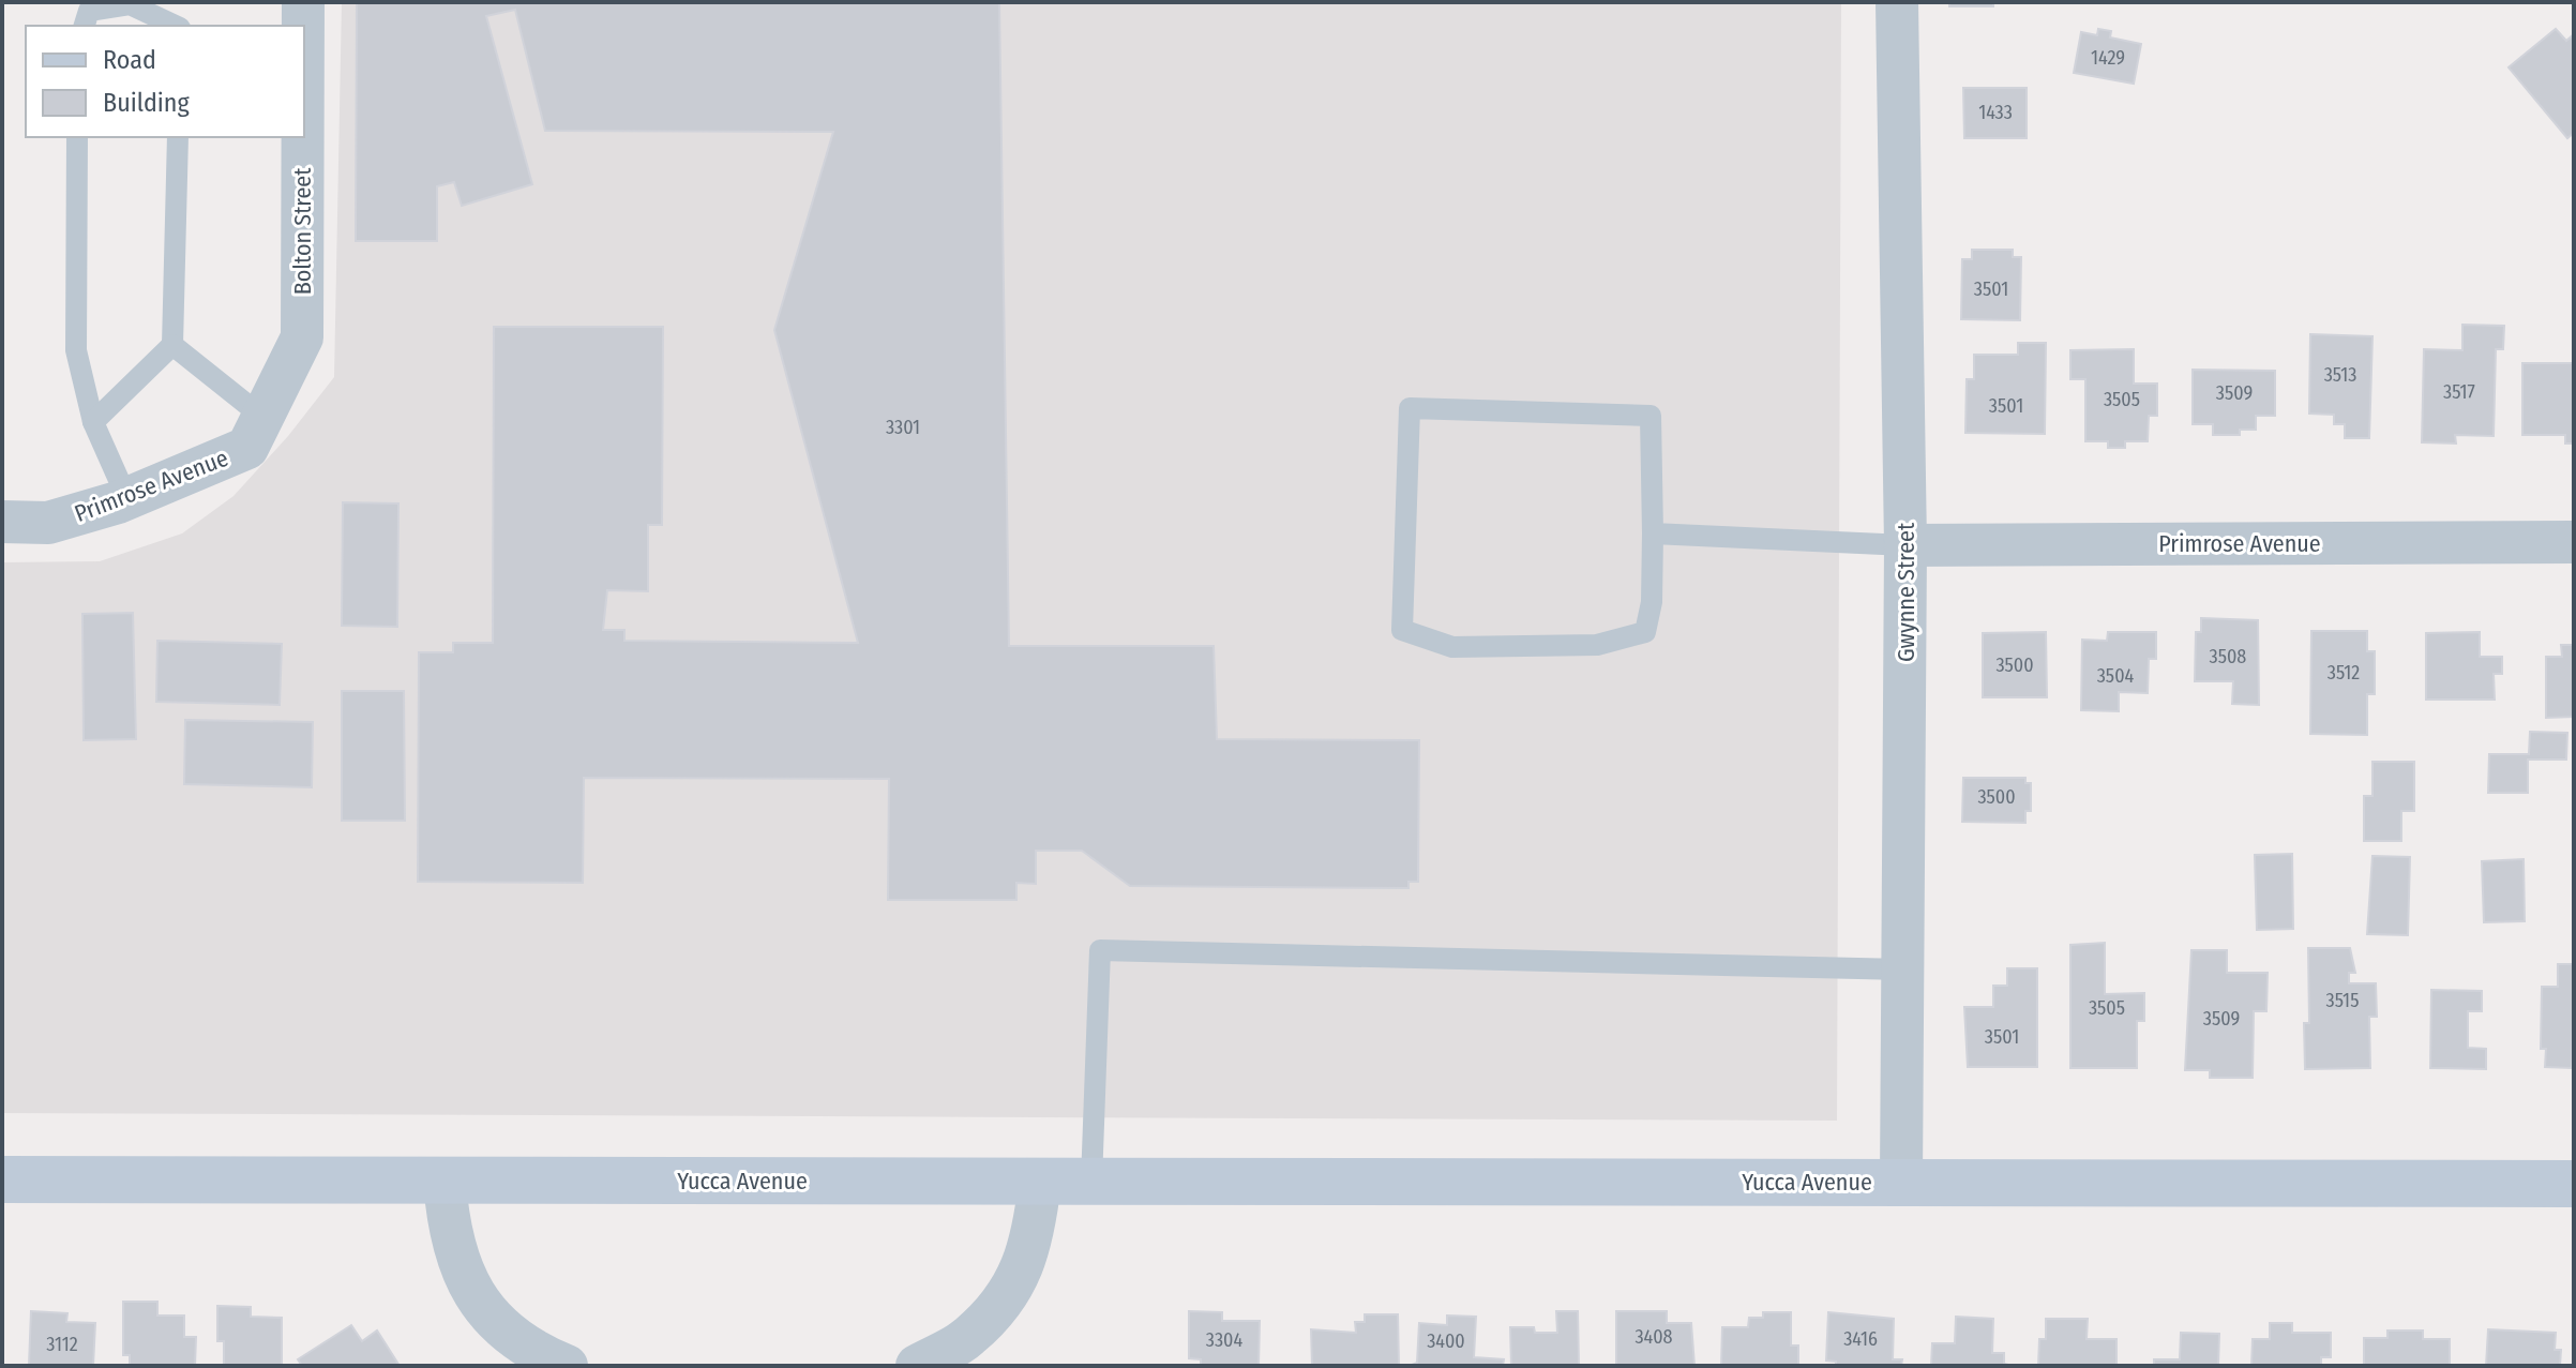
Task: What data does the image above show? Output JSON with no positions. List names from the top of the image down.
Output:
{
  "streets": {
    "street": [
      "Bolton Street",
      "Primrose Avenue",
      "Gwynne Street",
      "Yucca Avenue"
    ]
  },
  "crossings": [
    ["Bolton Street", "Primrose Avenue"],
    ["Primrose Avenue", "Gwynne Street"],
    ["Gwynne Street", "Yucca Avenue"]
  ],
  "house_numbers": [
    "1429",
    "1433",
    "3501",
    "3513",
    "3517",
    "3509",
    "3505",
    "3501",
    "3301",
    "3508",
    "3500",
    "3512",
    "3504",
    "3500",
    "3515",
    "3505",
    "3509",
    "3501",
    "3408",
    "3416",
    "3304",
    "3400",
    "3112"
  ],
  "legend": ["Road", "Building"]
}
